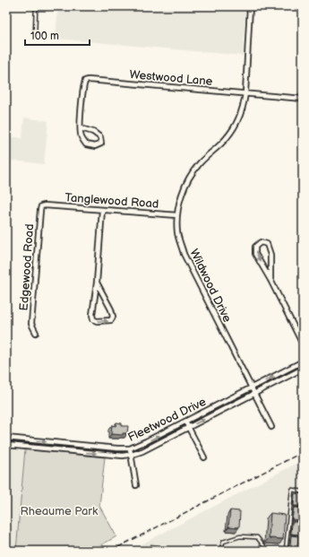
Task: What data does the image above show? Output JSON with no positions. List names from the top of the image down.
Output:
{
  "streets": {
    "street": [
      "Westwood Lane",
      "Tanglewood Road",
      "Edgewood Road",
      "Wildwood Drive",
      "Fleetwood Drive"
    ]
  },
  "crossings": [
    ["Westwood Lane", "Wildwood Drive"],
    ["Tanglewood Road", "Edgewood Road"],
    ["Tanglewood Road", "Wildwood Drive"],
    ["Wildwood Drive", "Fleetwood Drive"]
  ],
  "parks": ["Rheaume Park"],
  "scale_bar": "100 m"
}
